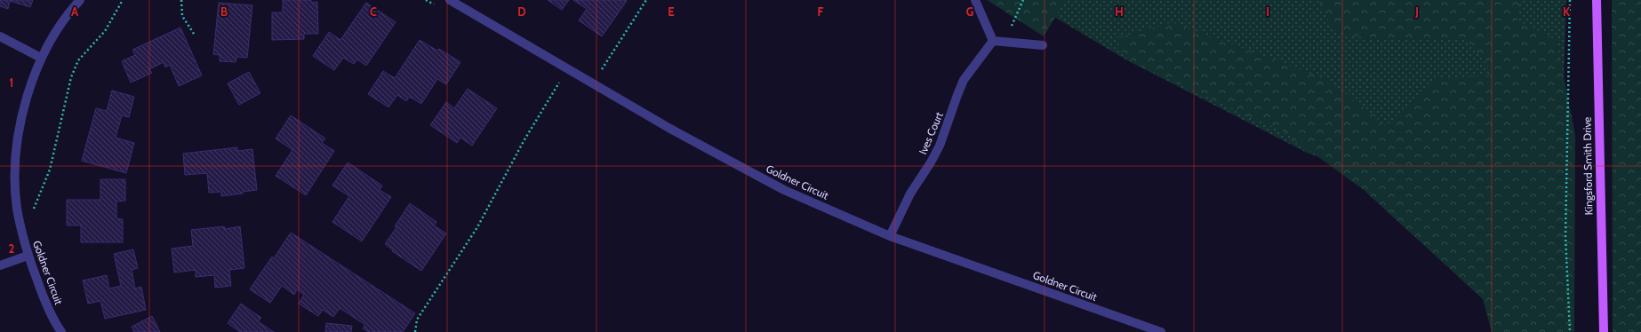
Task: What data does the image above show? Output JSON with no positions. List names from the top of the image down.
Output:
{
  "streets": {
    "main road": ["Kingsford Smith Drive"],
    "street": ["Ives Court", "Goldner Circuit"]
  },
  "crossings": [
    ["Ives Court", "Goldner Circuit"]
  ],
  "grid": {
    "columns": [
      "A",
      "B",
      "C",
      "D",
      "E",
      "F",
      "G",
      "H",
      "I",
      "J",
      "K"
    ],
    "rows": ["1", "2"]
  }
}
